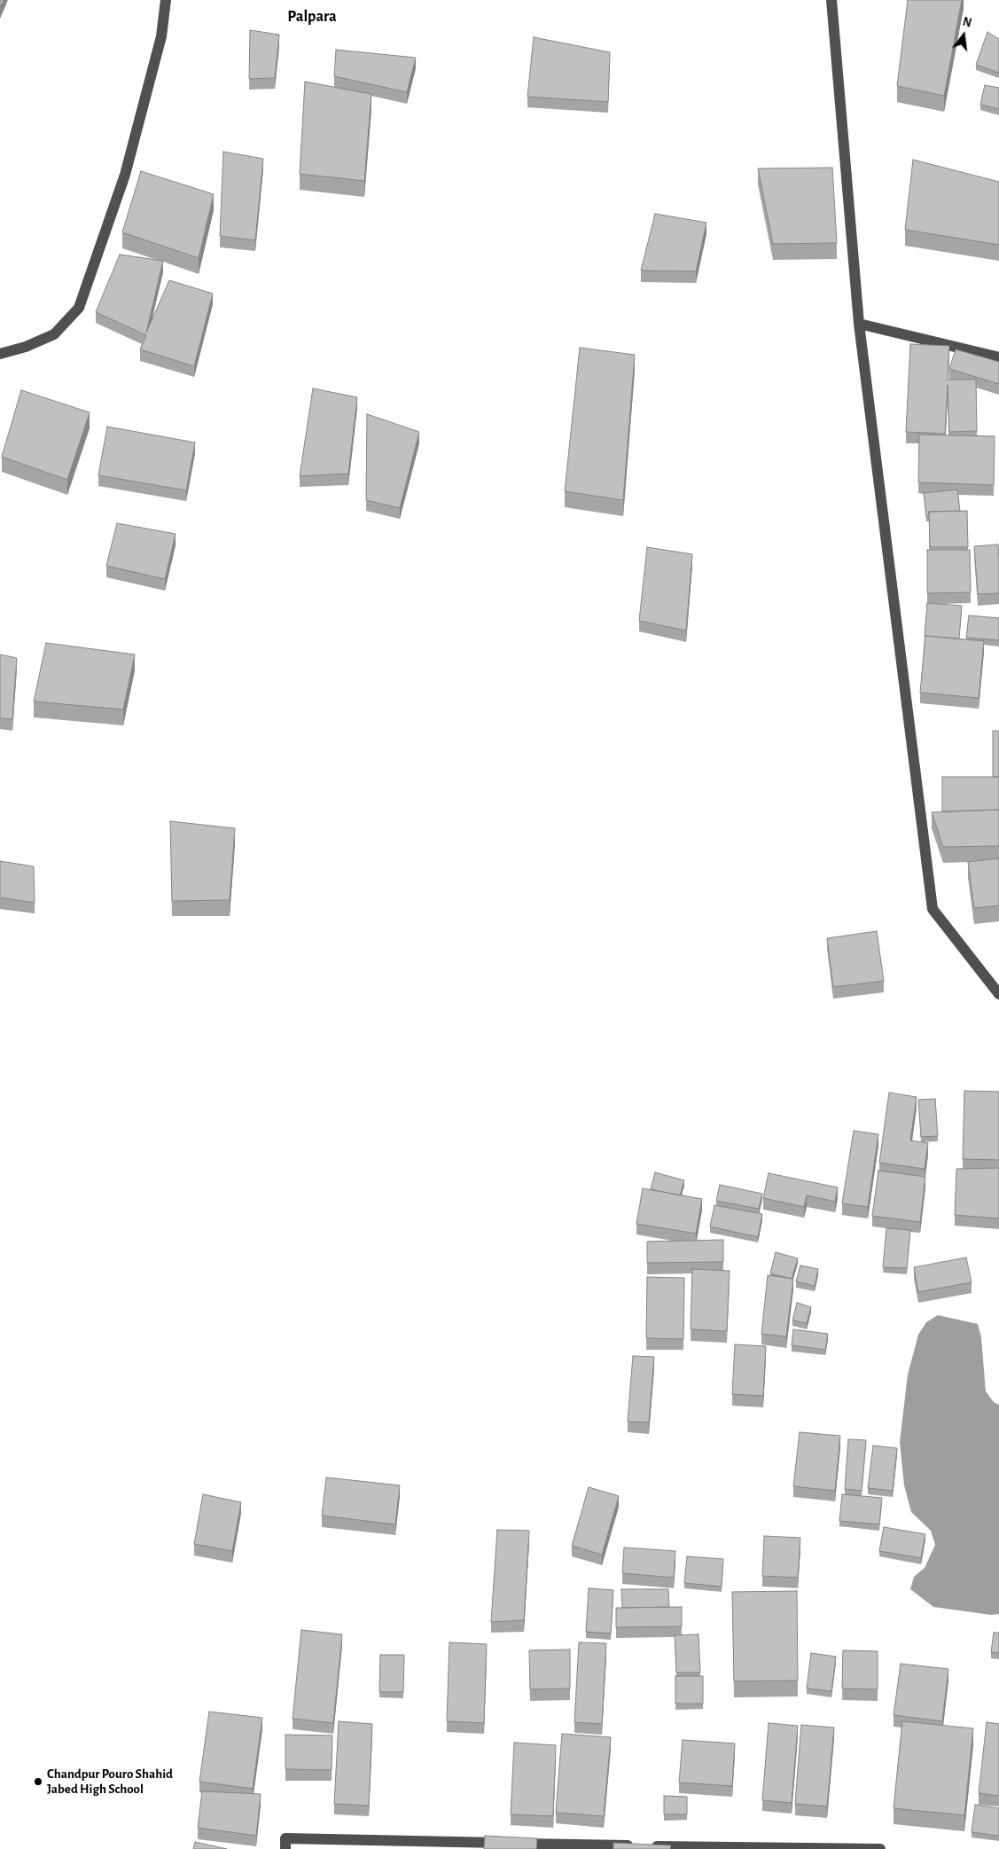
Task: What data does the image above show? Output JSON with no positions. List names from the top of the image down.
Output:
{
  "districts": ["Palpara"],
  "places": ["Chandpur Pouro Shahid Jabed High School"],
  "north": "top"
}
